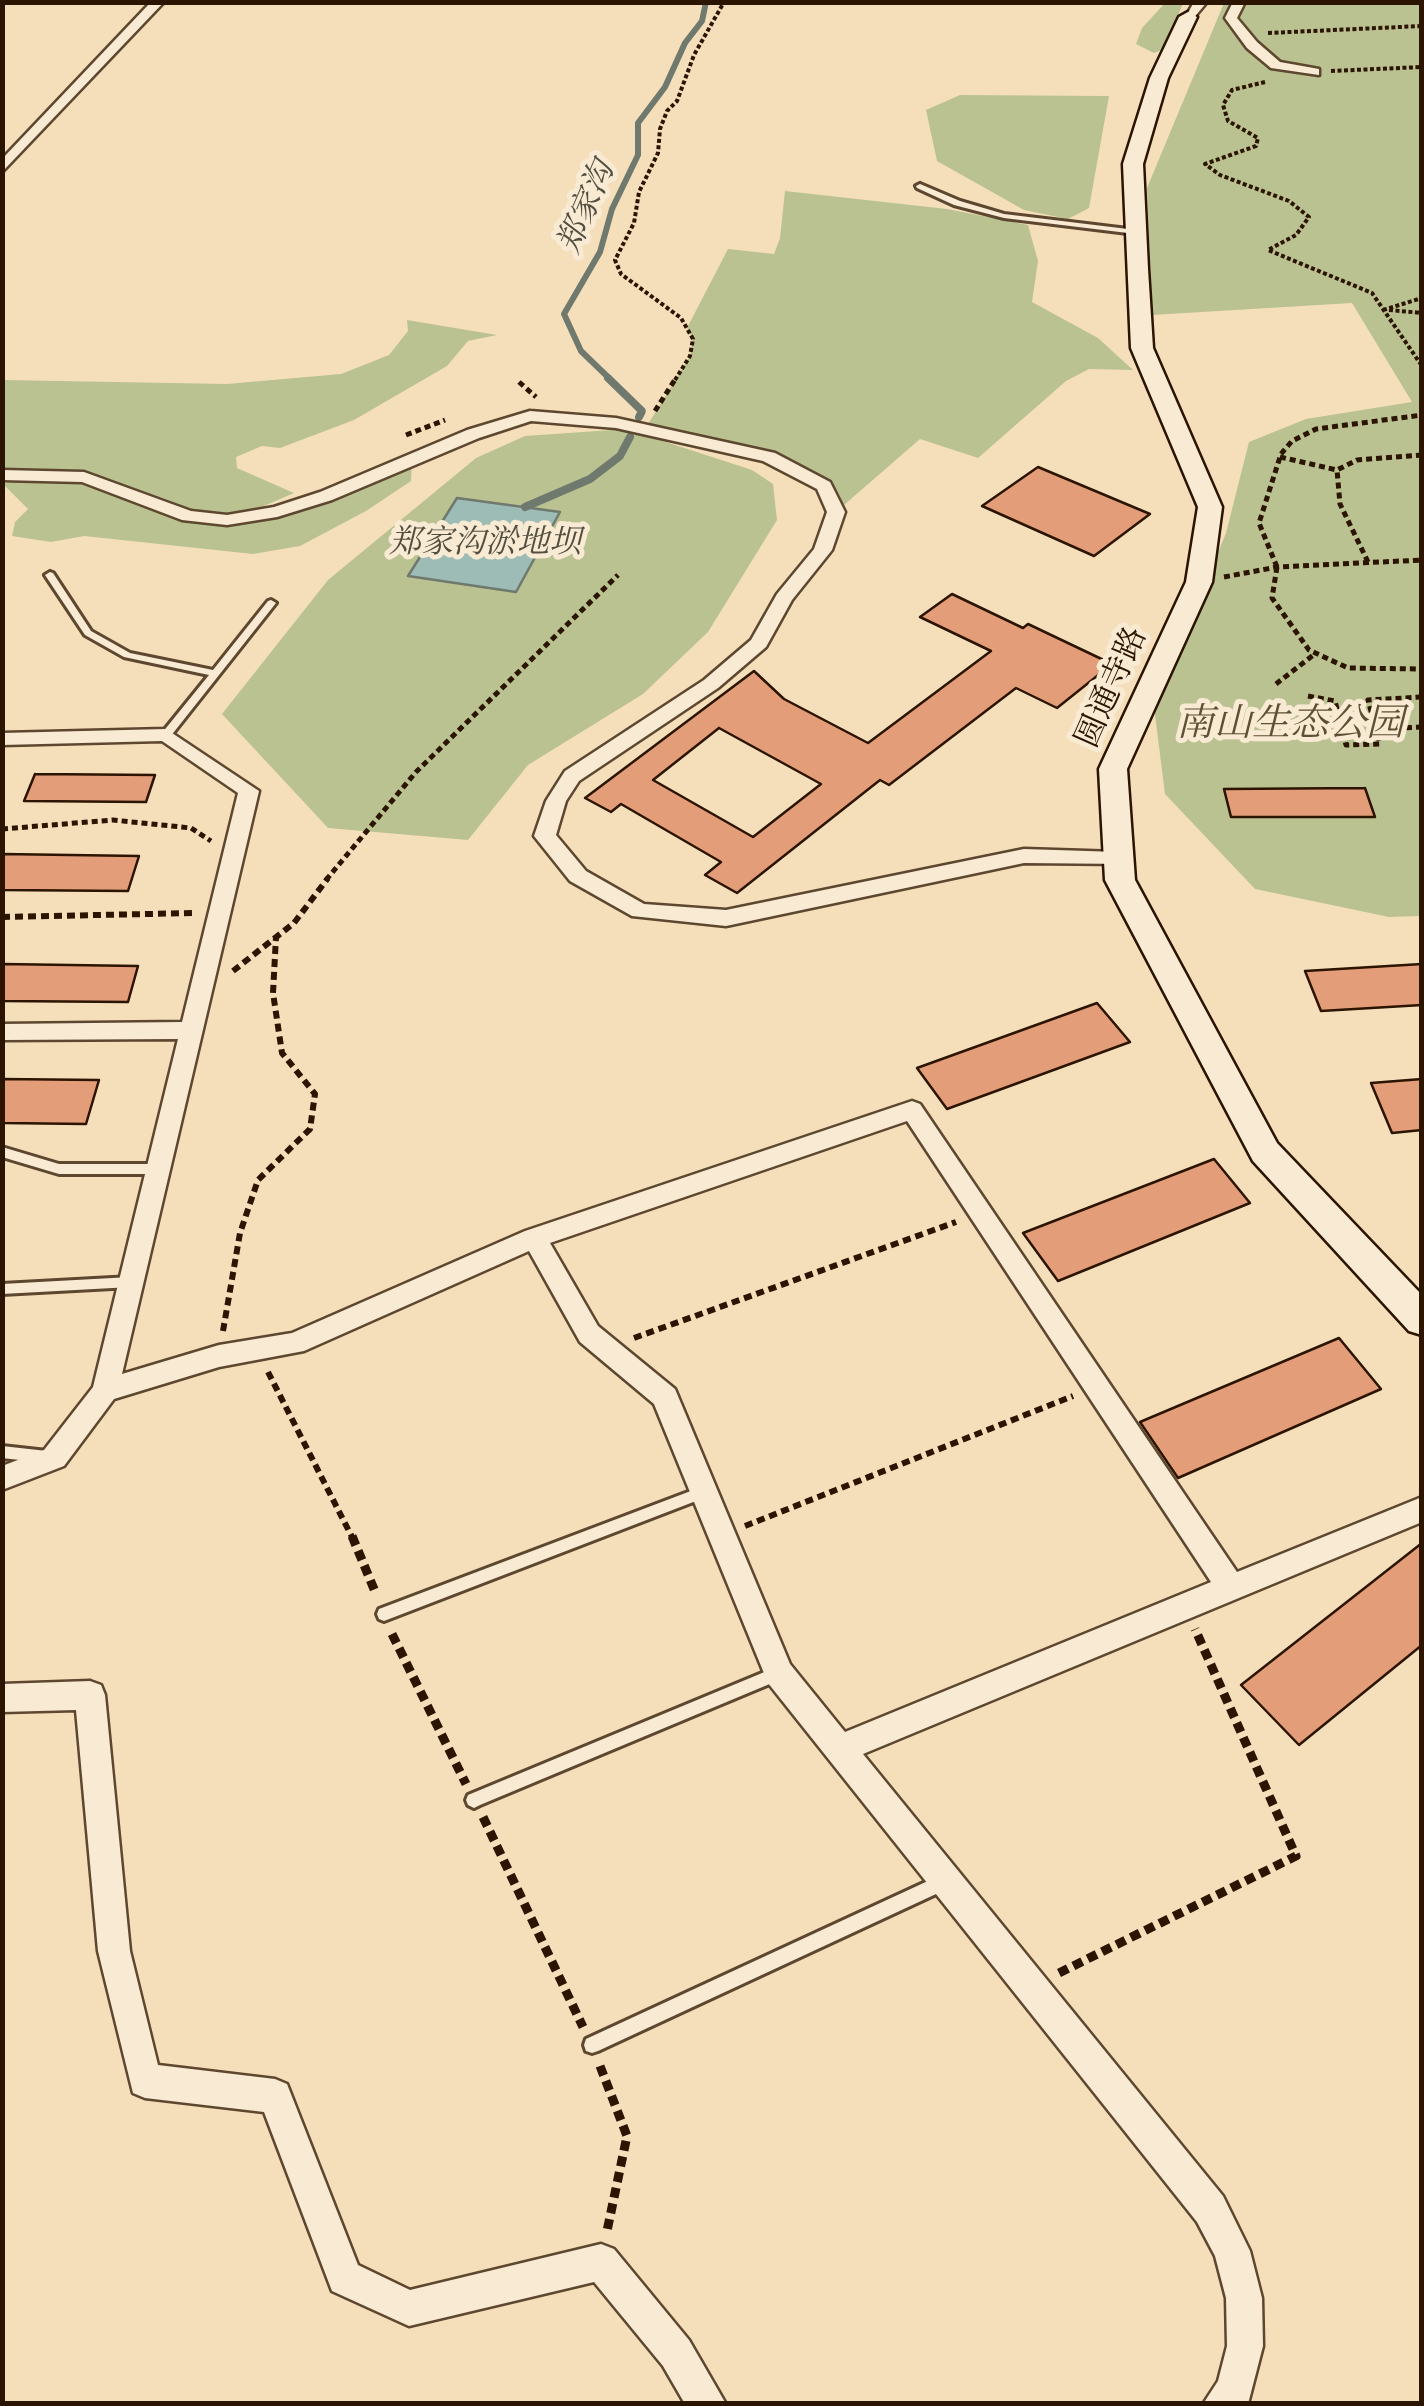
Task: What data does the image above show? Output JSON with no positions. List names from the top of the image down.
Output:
{
  "streets": {
    "street": ["圆通寺路"]
  },
  "water": ["郑家沟", "郑家沟淤地坝"],
  "parks": ["南山生态公园"]
}
